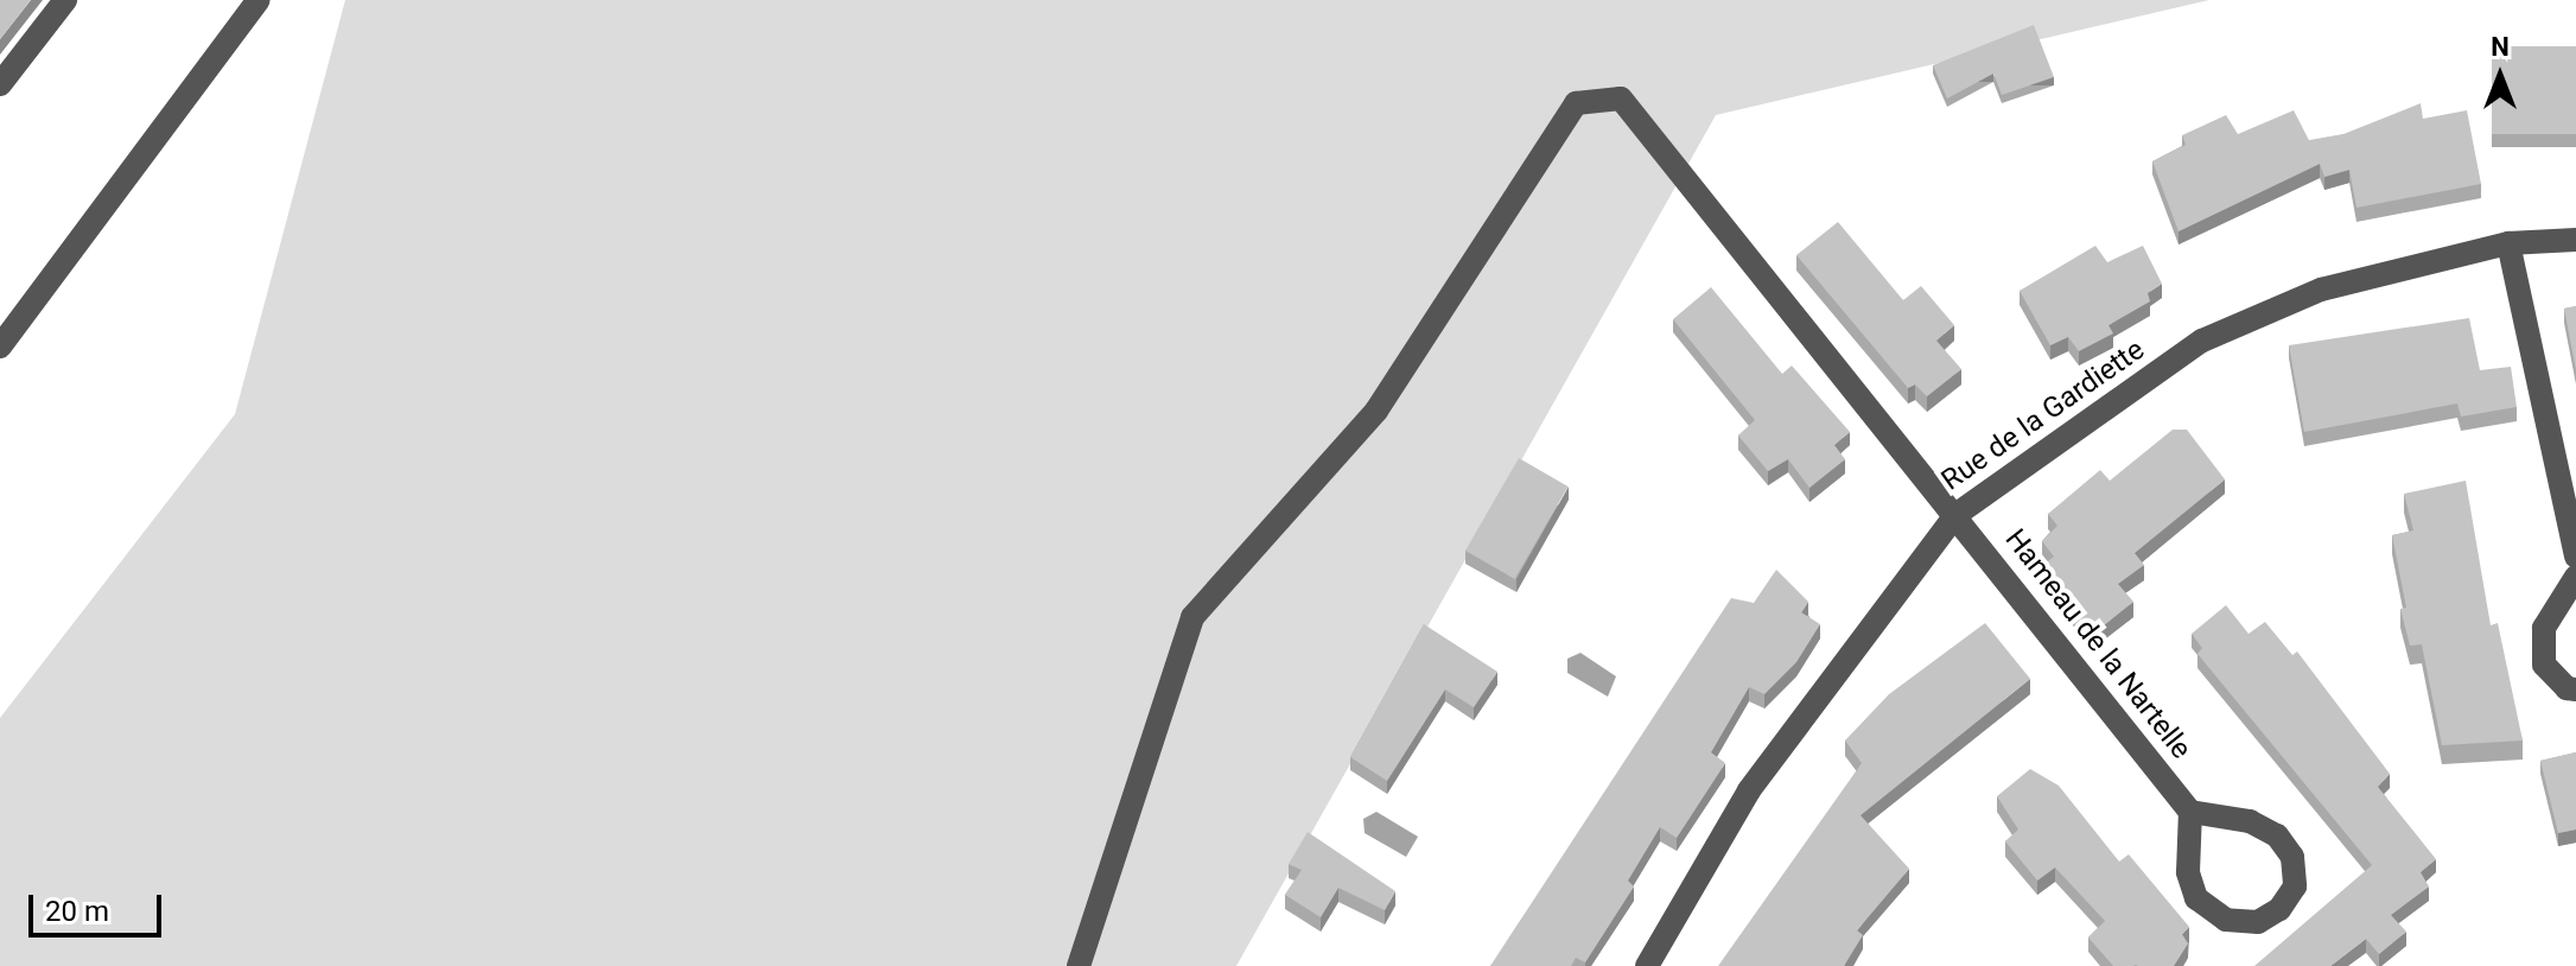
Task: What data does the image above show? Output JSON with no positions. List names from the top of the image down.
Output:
{
  "streets": {
    "street": ["Rue de la Gardiette", "Hameau de la Nartelle"]
  },
  "crossings": [
    ["Rue de la Gardiette", "Hameau de la Nartelle"]
  ],
  "scale_bar": "20 m",
  "north": "top"
}
